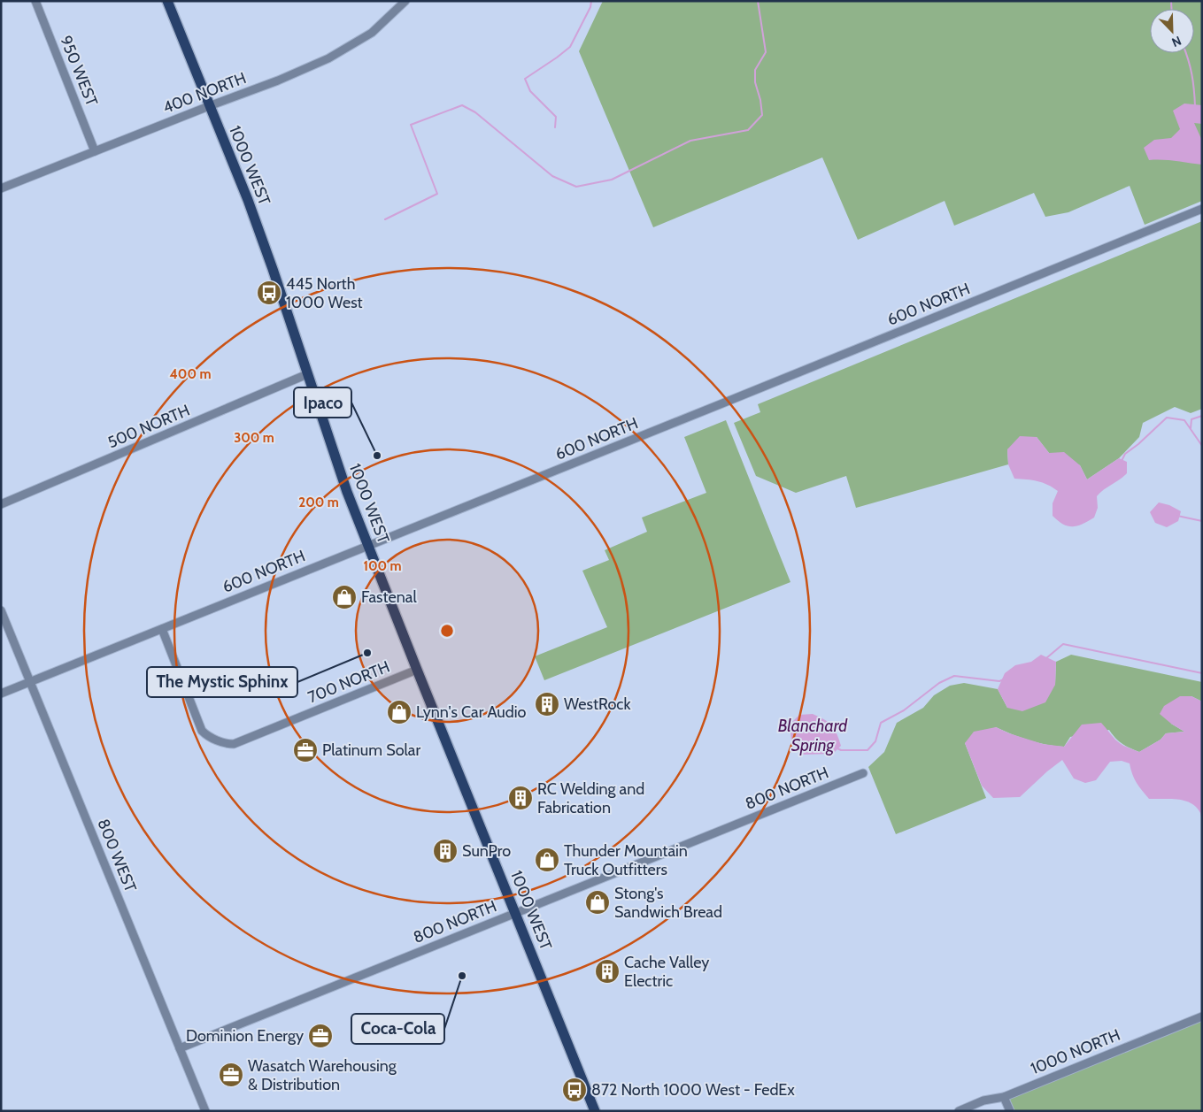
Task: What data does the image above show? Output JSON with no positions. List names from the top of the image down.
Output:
{
  "streets": {
    "main road": ["1000 WEST"],
    "street": [
      "950 WEST",
      "400 NORTH",
      "600 NORTH",
      "500 NORTH",
      "700 NORTH",
      "800 NORTH",
      "800 WEST",
      "1000 NORTH"
    ]
  },
  "crossings": [
    ["950 WEST", "400 NORTH"],
    ["400 NORTH", "1000 WEST"],
    ["1000 WEST", "600 NORTH"],
    ["1000 WEST", "500 NORTH"],
    ["1000 WEST", "700 NORTH"],
    ["1000 WEST", "800 NORTH"],
    ["600 NORTH", "700 NORTH"],
    ["600 NORTH", "800 WEST"],
    ["800 NORTH", "800 WEST"]
  ],
  "water": ["Blanchard Spring"],
  "places": {
    "bus stop": ["445 North 1000 West", "872 North 1000 West - FedEx"],
    "other": ["Ipaco", "The Mystic Sphinx", "Coca-Cola"],
    "shop": [
      "Fastenal",
      "Lynn's Car Audio",
      "Thunder Mountain Truck Outfitters",
      "Stong's Sandwich Bread"
    ],
    "building": [
      "WestRock",
      "RC Welding and Fabrication",
      "SunPro",
      "Cache Valley Electric"
    ],
    "office": ["Platinum Solar", "Dominion Energy", "Wasatch Warehousing & Distribution"]
  },
  "north": "bottom right",
  "rings": [
    "400 m",
    "300 m",
    "200 m",
    "100 m"
  ]
}
